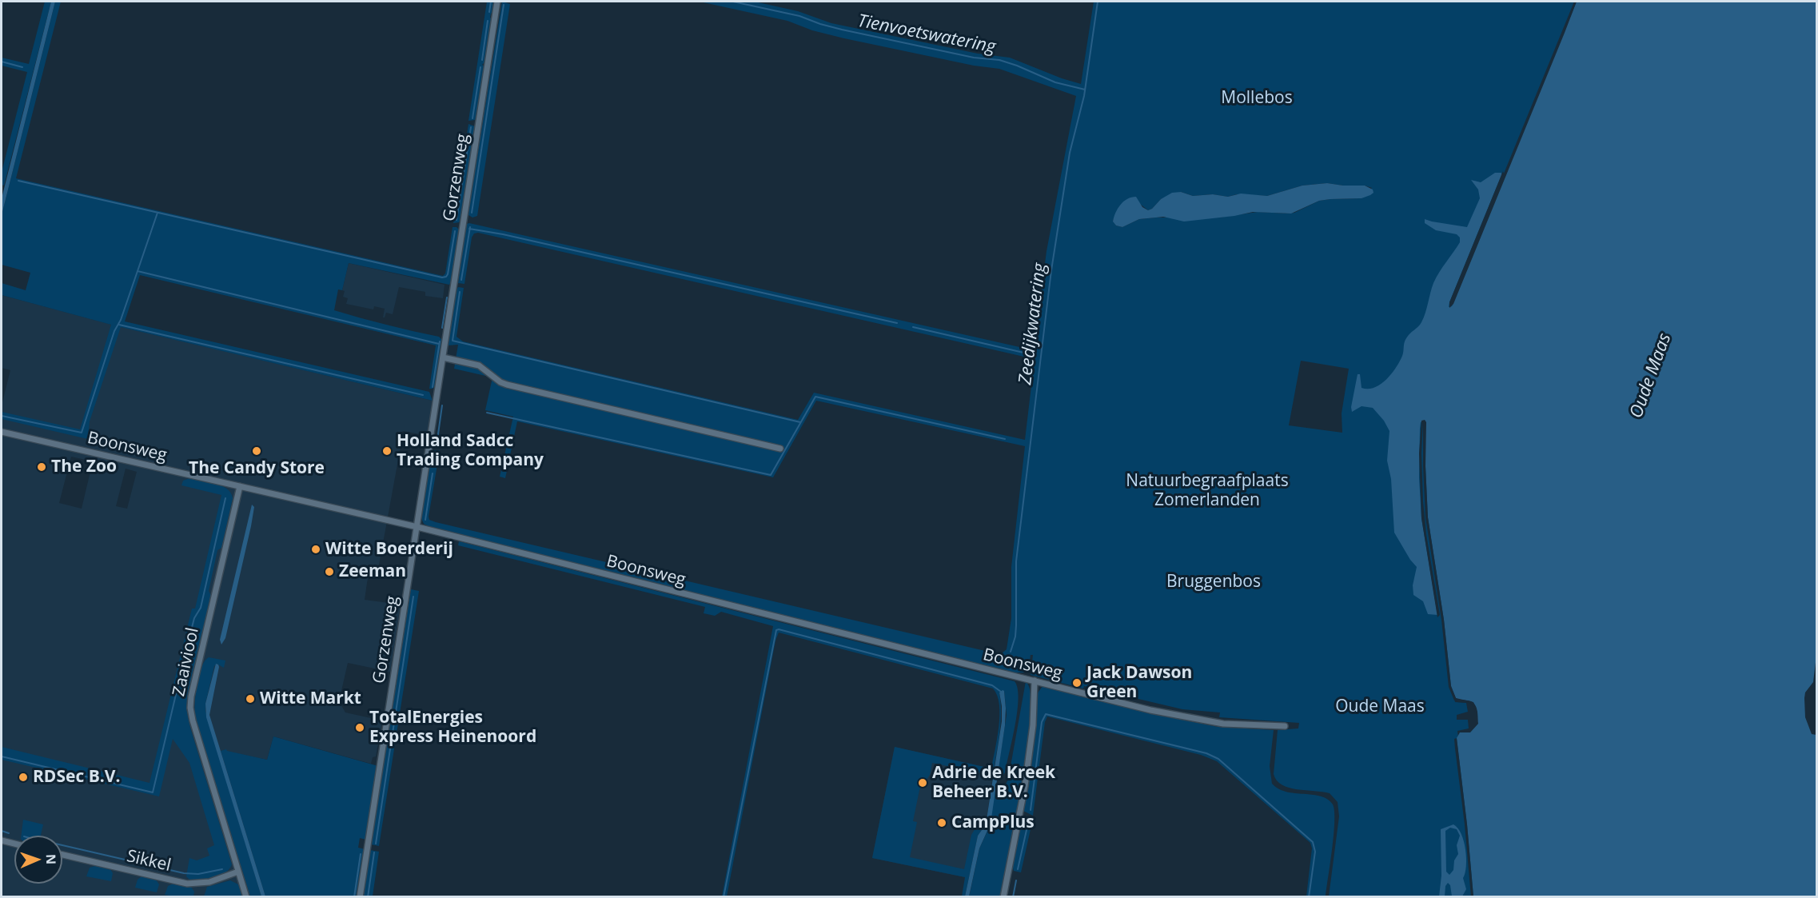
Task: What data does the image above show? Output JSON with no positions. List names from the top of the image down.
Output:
{
  "streets": {
    "street": [
      "Gorzenweg",
      "Boonsweg",
      "Zaaiviool",
      "Sikkel"
    ]
  },
  "crossings": [
    ["Gorzenweg", "Boonsweg"],
    ["Boonsweg", "Zaaiviool"],
    ["Zaaiviool", "Sikkel"]
  ],
  "water": ["Tienvoetswatering", "Zeedijkwatering", "Oude Maas"],
  "parks": [
    "Mollebos",
    "Natuurbegraafplaats Zomerlanden",
    "Bruggenbos",
    "Oude Maas"
  ],
  "places": [
    "The Candy Store",
    "Holland Sadcc Trading Company",
    "The Zoo",
    "Witte Boerderij",
    "Zeeman",
    "Jack Dawson Green",
    "Witte Markt",
    "TotalEnergies Express Heinenoord",
    "RDSec B.V.",
    "Adrie de Kreek Beheer B.V.",
    "CampPlus"
  ],
  "north": "right"
}
